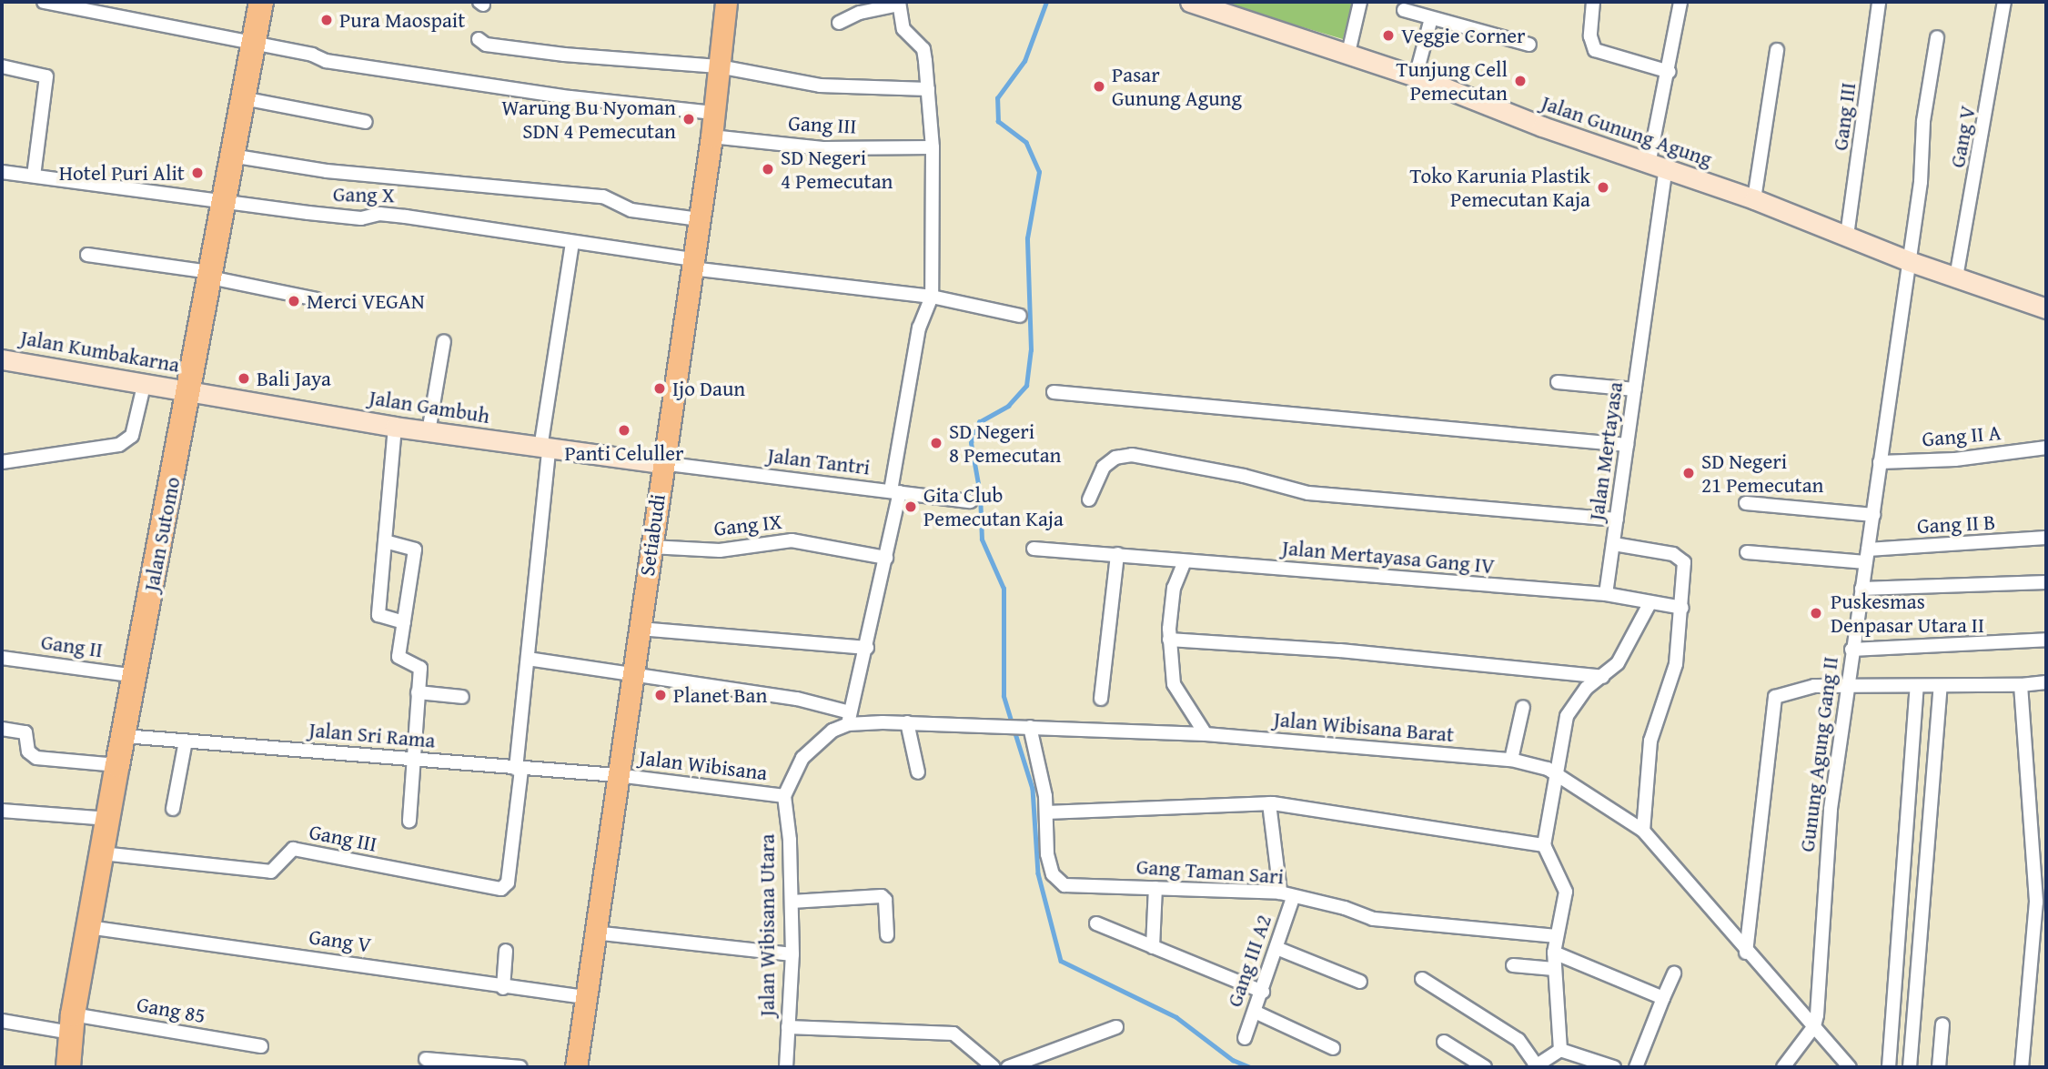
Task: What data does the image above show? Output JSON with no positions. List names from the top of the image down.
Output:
{
  "streets": {
    "highway": ["Jalan Sutomo"],
    "main road": [
      "Jalan Gunung Agung",
      "Jalan Kumbakarna",
      "Jalan Gambuh",
      "Setiabudi"
    ],
    "street": [
      "Gang III",
      "Gang V",
      "Gang X",
      "Gang II A",
      "Jalan Mertayasa",
      "Jalan Tantri",
      "Gang II B",
      "Gang IX",
      "Jalan Mertayasa Gang IV",
      "Gang II",
      "Jalan Wibisana Barat",
      "Jalan Sri Rama",
      "Gunung Agung Gang II",
      "Jalan Wibisana",
      "Gang Taman Sari",
      "Jalan Wibisana Utara",
      "Gang III A2",
      "Gang 85"
    ]
  },
  "crossings": [
    ["Gang III", "Jalan Gunung Agung"],
    ["Gang III", "Jalan Sutomo"],
    ["Gang III", "Setiabudi"],
    ["Gang III", "Jalan Sri Rama"],
    ["Jalan Gunung Agung", "Gang V"],
    ["Jalan Gunung Agung", "Jalan Mertayasa"],
    ["Jalan Gunung Agung", "Gunung Agung Gang II"],
    ["Gang V", "Jalan Sutomo"],
    ["Gang V", "Setiabudi"],
    ["Gang X", "Jalan Sutomo"],
    ["Gang X", "Setiabudi"],
    ["Jalan Kumbakarna", "Jalan Gambuh"],
    ["Jalan Kumbakarna", "Jalan Sutomo"],
    ["Jalan Gambuh", "Jalan Tantri"],
    ["Jalan Gambuh", "Jalan Sutomo"],
    ["Jalan Gambuh", "Setiabudi"],
    ["Gang II A", "Gunung Agung Gang II"],
    ["Jalan Mertayasa", "Jalan Mertayasa Gang IV"],
    ["Jalan Mertayasa", "Jalan Wibisana Barat"],
    ["Jalan Tantri", "Setiabudi"],
    ["Gang II B", "Gunung Agung Gang II"],
    ["Gang IX", "Setiabudi"],
    ["Jalan Sutomo", "Gang II"],
    ["Jalan Sutomo", "Jalan Sri Rama"],
    ["Jalan Sutomo", "Gang 85"],
    ["Setiabudi", "Jalan Sri Rama"],
    ["Setiabudi", "Jalan Wibisana"],
    ["Jalan Wibisana Barat", "Gunung Agung Gang II"],
    ["Jalan Wibisana Barat", "Gang Taman Sari"],
    ["Jalan Sri Rama", "Jalan Wibisana"],
    ["Jalan Wibisana", "Jalan Wibisana Utara"],
    ["Gang Taman Sari", "Gang III A2"]
  ],
  "places": [
    "Pura Maospait",
    "Veggie Corner",
    "Tunjung Cell Pemecutan",
    "Pasar Gunung Agung",
    "Warung Bu Nyoman SDN 4 Pemecutan",
    "SD Negeri 4 Pemecutan",
    "Hotel Puri Alit",
    "Toko Karunia Plastik Pemecutan Kaja",
    "Merci VEGAN",
    "Bali Jaya",
    "Ijo Daun",
    "Panti Celuller",
    "SD Negeri 8 Pemecutan",
    "SD Negeri 21 Pemecutan",
    "Gita Club Pemecutan Kaja",
    "Puskesmas Denpasar Utara II",
    "Planet Ban"
  ]
}
